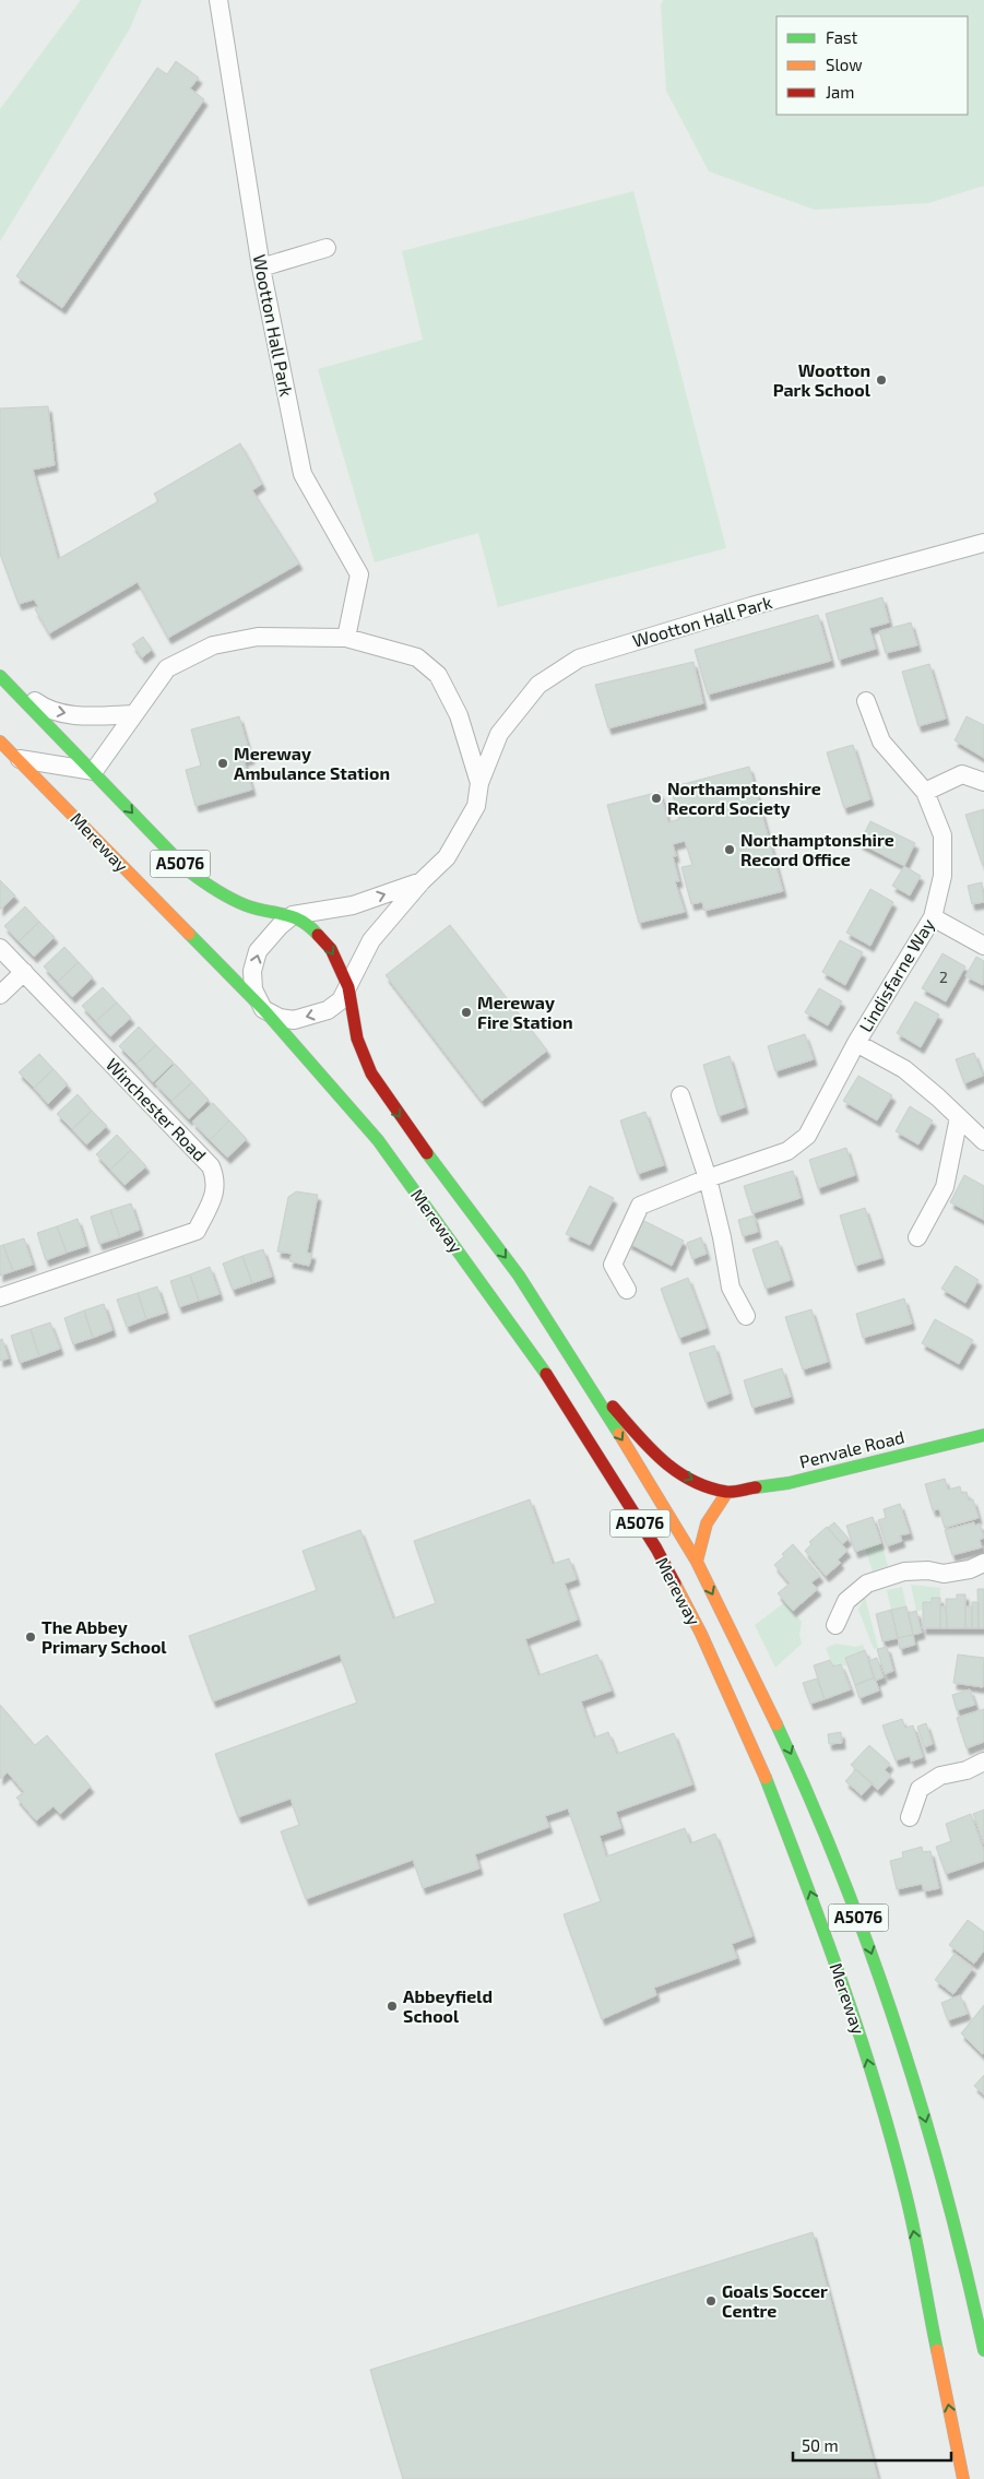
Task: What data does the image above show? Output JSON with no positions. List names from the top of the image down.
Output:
{
  "streets": {
    "main road": ["Mereway", "A5076", "Penvale Road"],
    "street": ["Wootton Hall Park", "Lindisfarne Way", "Winchester Road"]
  },
  "crossings": [
    ["Wootton Hall Park", "Mereway"]
  ],
  "places": [
    "Wootton Park School",
    "Mereway Ambulance Station",
    "Northamptonshire Record Society",
    "Northamptonshire Record Office",
    "Mereway Fire Station",
    "The Abbey Primary School",
    "Abbeyfield School",
    "Goals Soccer Centre"
  ],
  "house_numbers": ["2"],
  "legend": ["Fast", "Slow", "Jam"],
  "scale_bar": "50 m"
}
